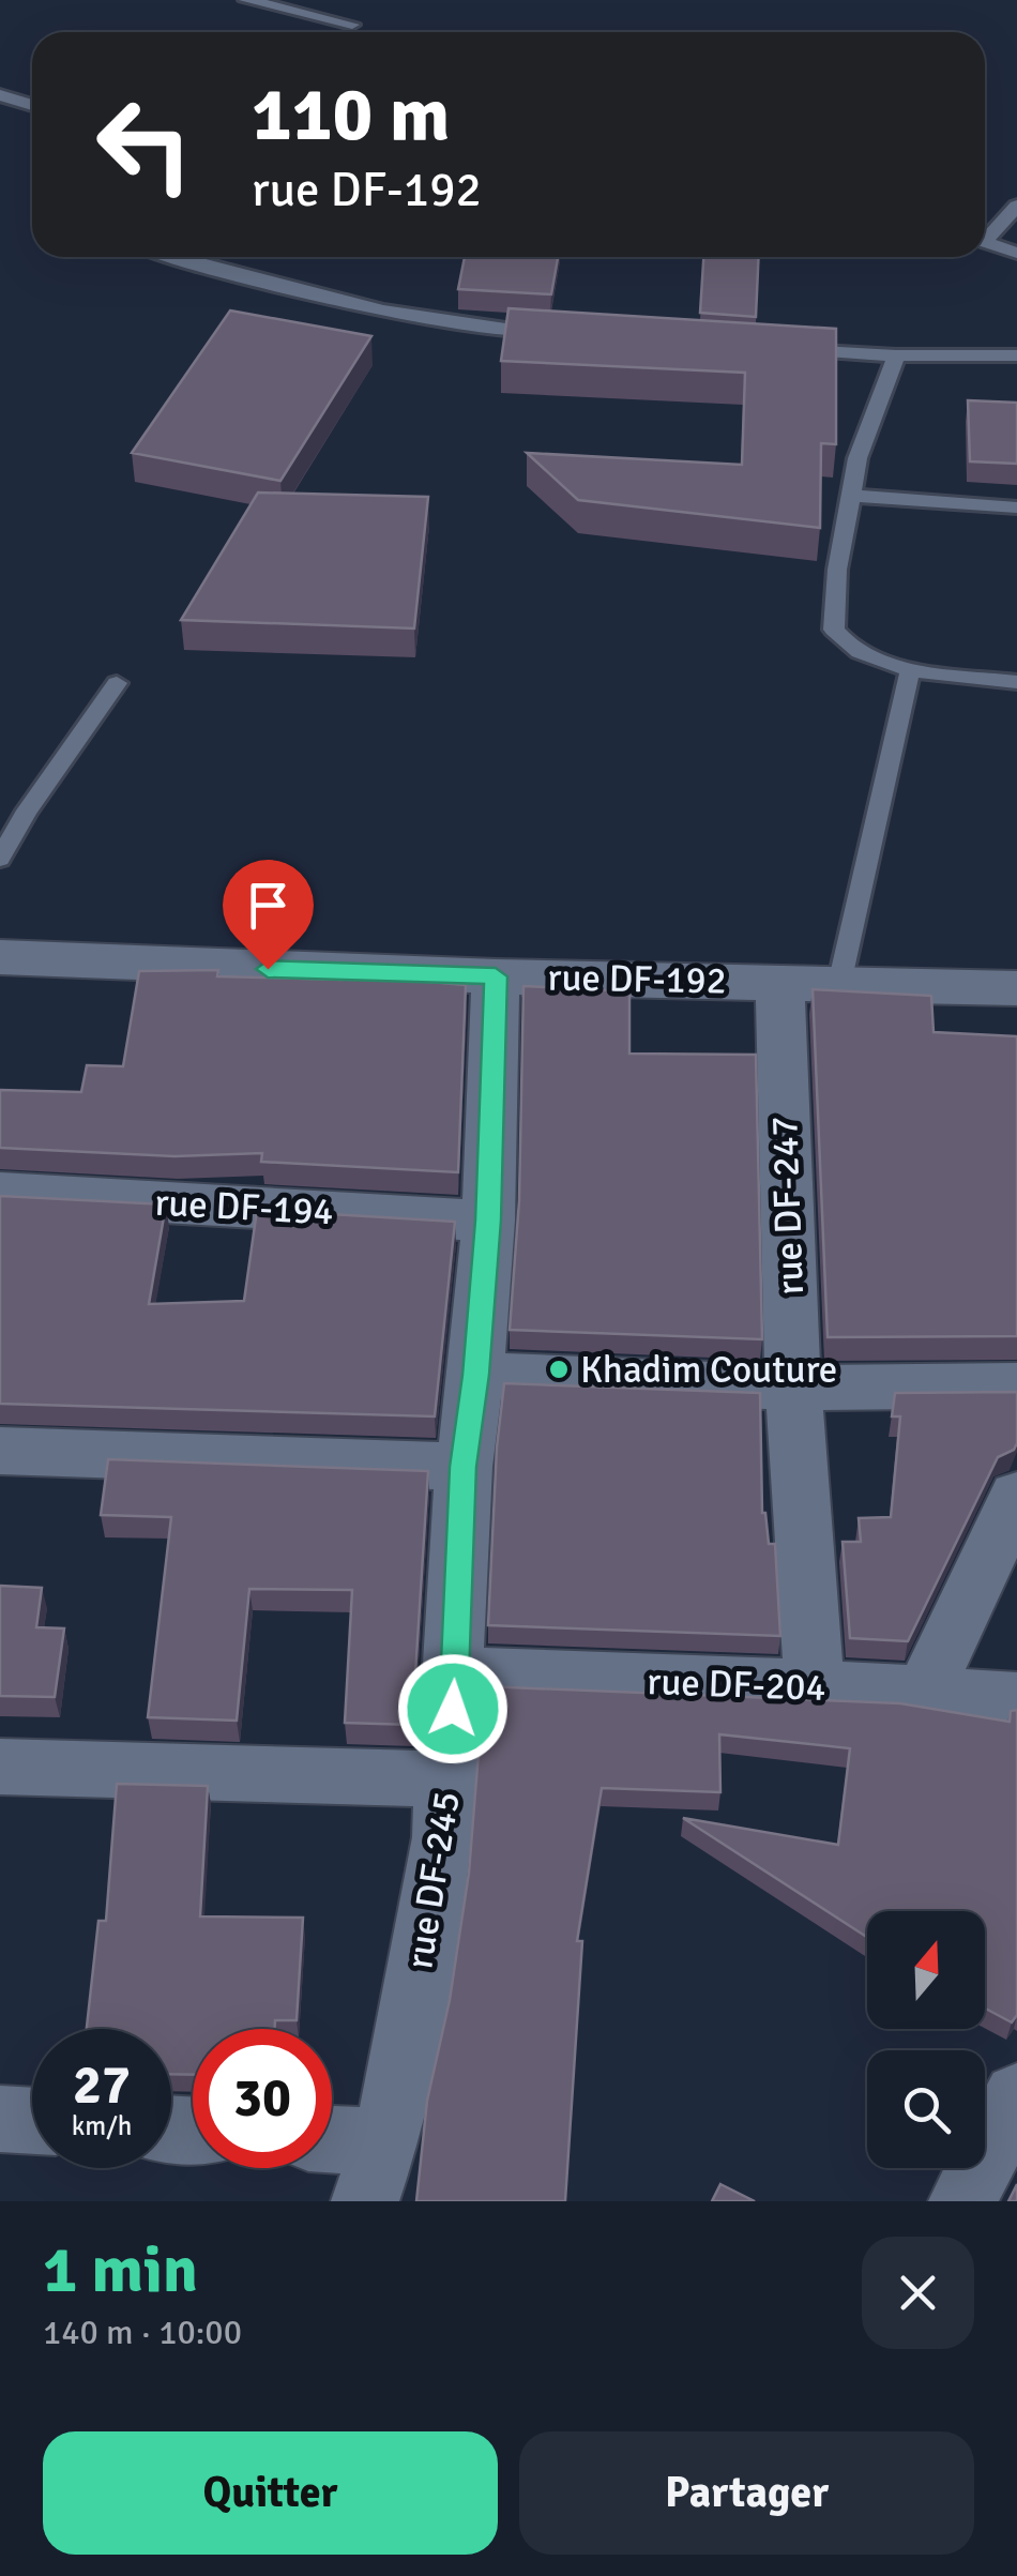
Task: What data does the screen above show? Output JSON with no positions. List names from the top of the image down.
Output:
{
  "streets": {
    "street": [
      "rue DF-192",
      "rue DF-247",
      "rue DF-194",
      "rue DF-204",
      "rue DF-245"
    ]
  },
  "crossings": [
    ["rue DF-192", "rue DF-247"],
    ["rue DF-192", "rue DF-245"],
    ["rue DF-247", "rue DF-204"],
    ["rue DF-194", "rue DF-245"],
    ["rue DF-204", "rue DF-245"]
  ],
  "places": ["Khadim Couture"],
  "north": "top",
  "page": {
    "turn": ["110 m", "rue DF-192"],
    "speed": "27 km/h",
    "limit": "30",
    "heading": ["1 min", "140 m · 10:00"],
    "buttons": ["Quitter", "Partager"]
  }
}
